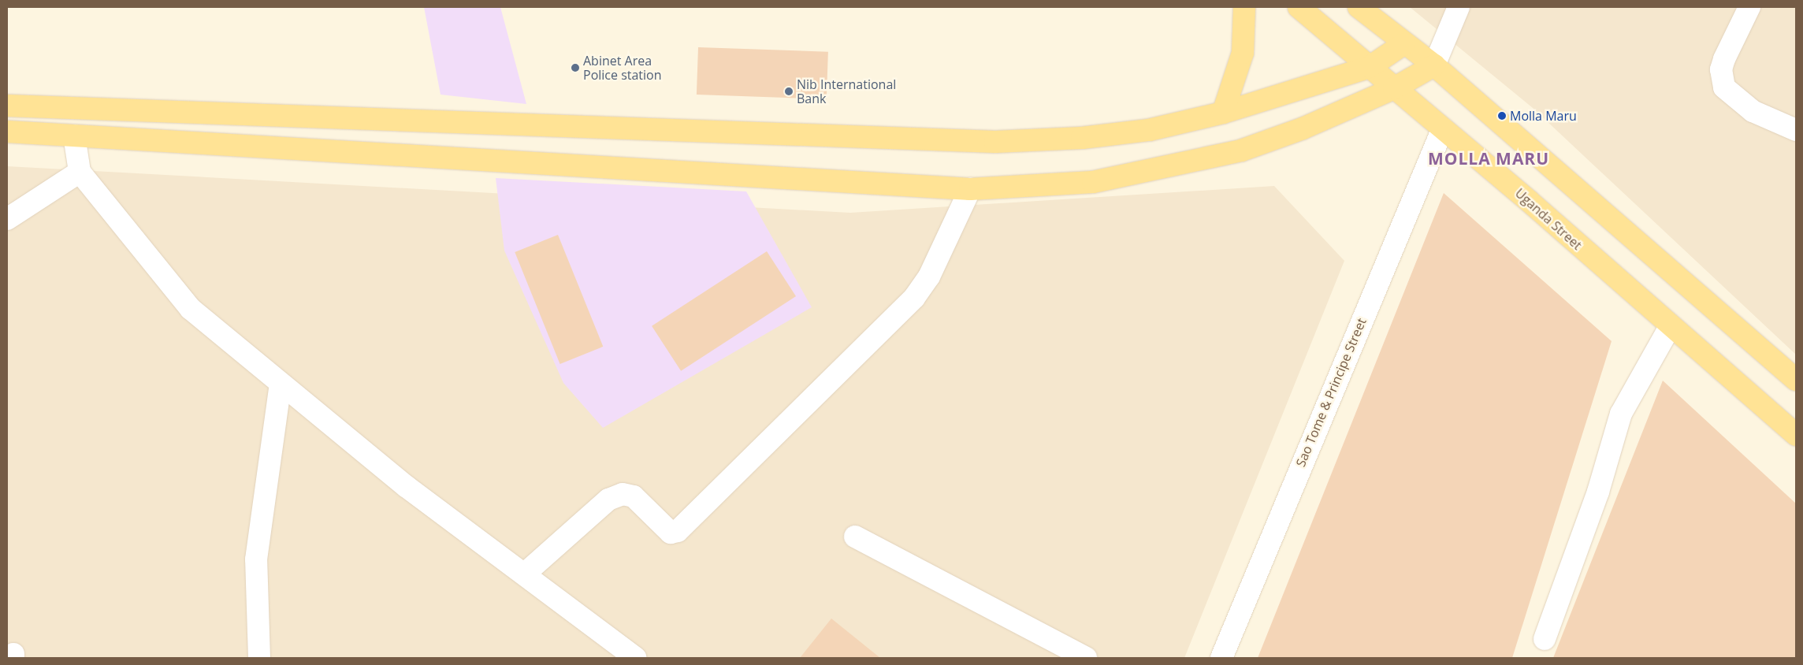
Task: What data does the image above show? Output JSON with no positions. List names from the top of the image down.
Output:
{
  "streets": {
    "main road": ["Uganda Street"],
    "street": ["Sao Tome & Principe Street"]
  },
  "crossings": [
    ["Uganda Street", "Sao Tome & Principe Street"]
  ],
  "districts": ["MOLLA MARU"],
  "places": ["Abinet Area Police station", "Nib International Bank", "Molla Maru"]
}
